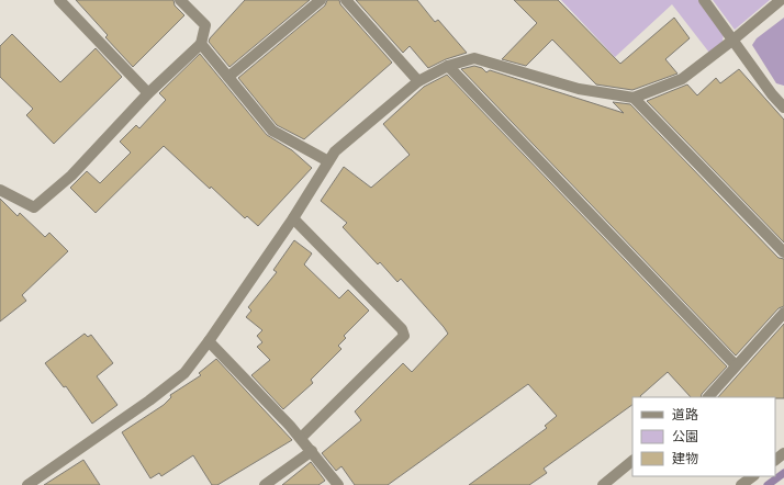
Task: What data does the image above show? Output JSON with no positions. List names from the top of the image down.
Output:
{
  "legend": ["道路", "公園", "建物"]
}
